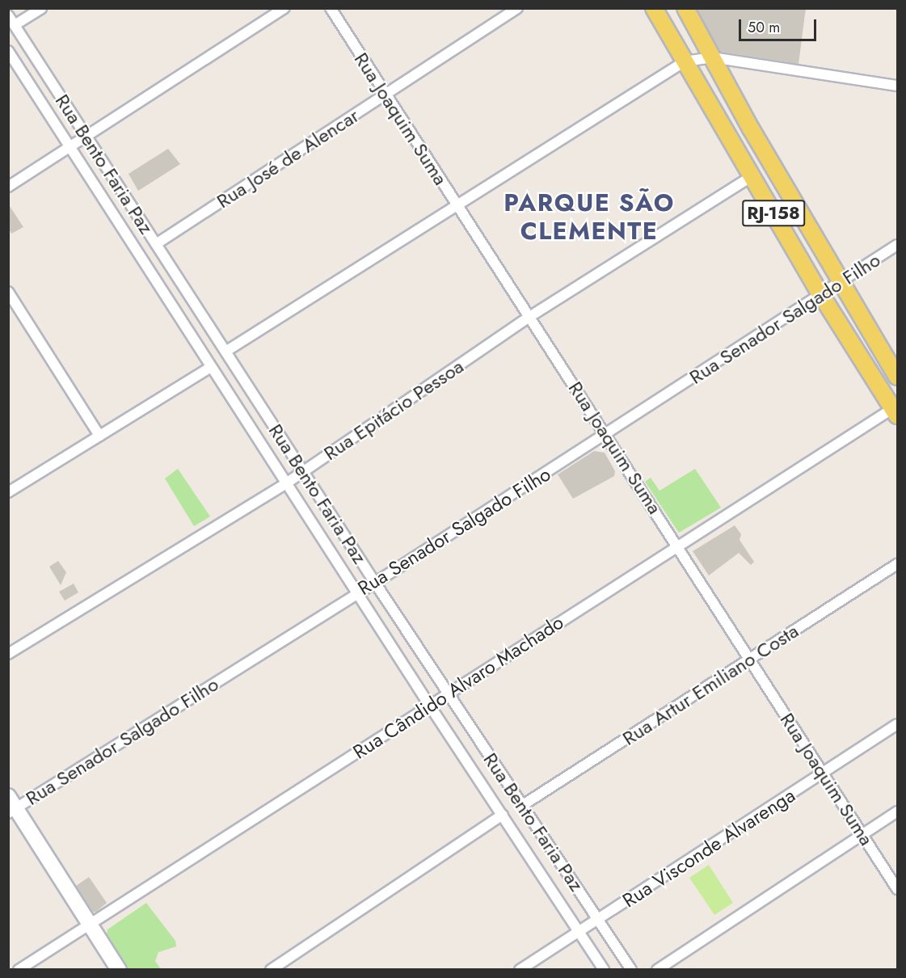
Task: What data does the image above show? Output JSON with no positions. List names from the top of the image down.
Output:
{
  "streets": {
    "main road": ["RJ-158"],
    "street": [
      "Rua Joaquim Suma",
      "Rua José de Alencar",
      "Rua Bento Faria Paz",
      "Rua Senador Salgado Filho",
      "Rua Epitácio Pessoa",
      "Rua Artur Emiliano Costa",
      "Rua Cândido Alvaro Machado",
      "Rua Visconde Alvarenga"
    ]
  },
  "crossings": [
    ["Rua Joaquim Suma", "Rua José de Alencar"],
    ["Rua Joaquim Suma", "Rua Senador Salgado Filho"],
    ["Rua Joaquim Suma", "Rua Epitácio Pessoa"],
    ["Rua Joaquim Suma", "Rua Artur Emiliano Costa"],
    ["Rua Joaquim Suma", "Rua Cândido Alvaro Machado"],
    ["Rua Joaquim Suma", "Rua Visconde Alvarenga"],
    ["Rua José de Alencar", "Rua Bento Faria Paz"],
    ["Rua Bento Faria Paz", "Rua Senador Salgado Filho"],
    ["Rua Bento Faria Paz", "Rua Epitácio Pessoa"],
    ["Rua Bento Faria Paz", "Rua Artur Emiliano Costa"],
    ["Rua Bento Faria Paz", "Rua Cândido Alvaro Machado"],
    ["Rua Bento Faria Paz", "Rua Visconde Alvarenga"],
    ["RJ-158", "Rua Senador Salgado Filho"],
    ["RJ-158", "Rua Epitácio Pessoa"],
    ["RJ-158", "Rua Cândido Alvaro Machado"]
  ],
  "districts": ["PARQUE SÃO CLEMENTE"],
  "scale_bar": "50 m"
}
